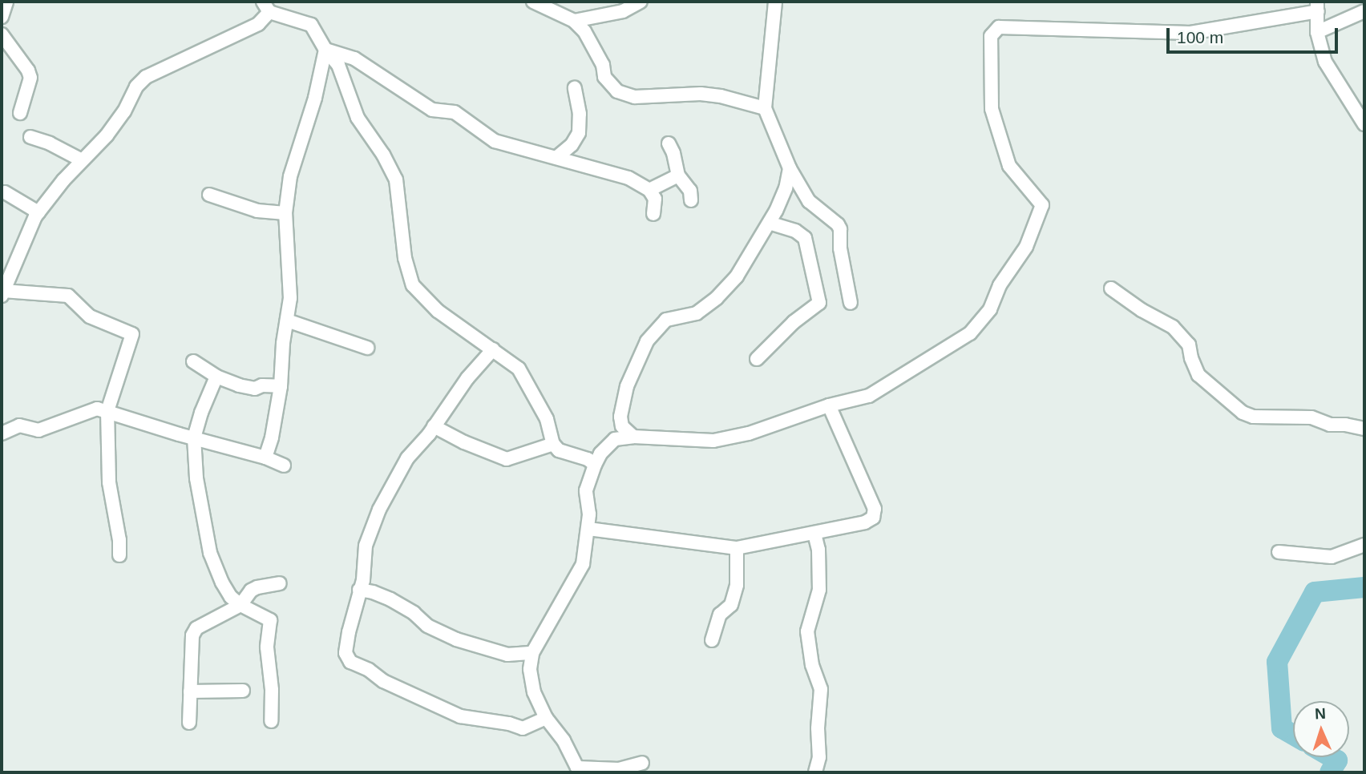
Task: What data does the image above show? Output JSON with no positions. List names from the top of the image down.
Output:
{
  "scale_bar": "100 m",
  "north": "top"
}
